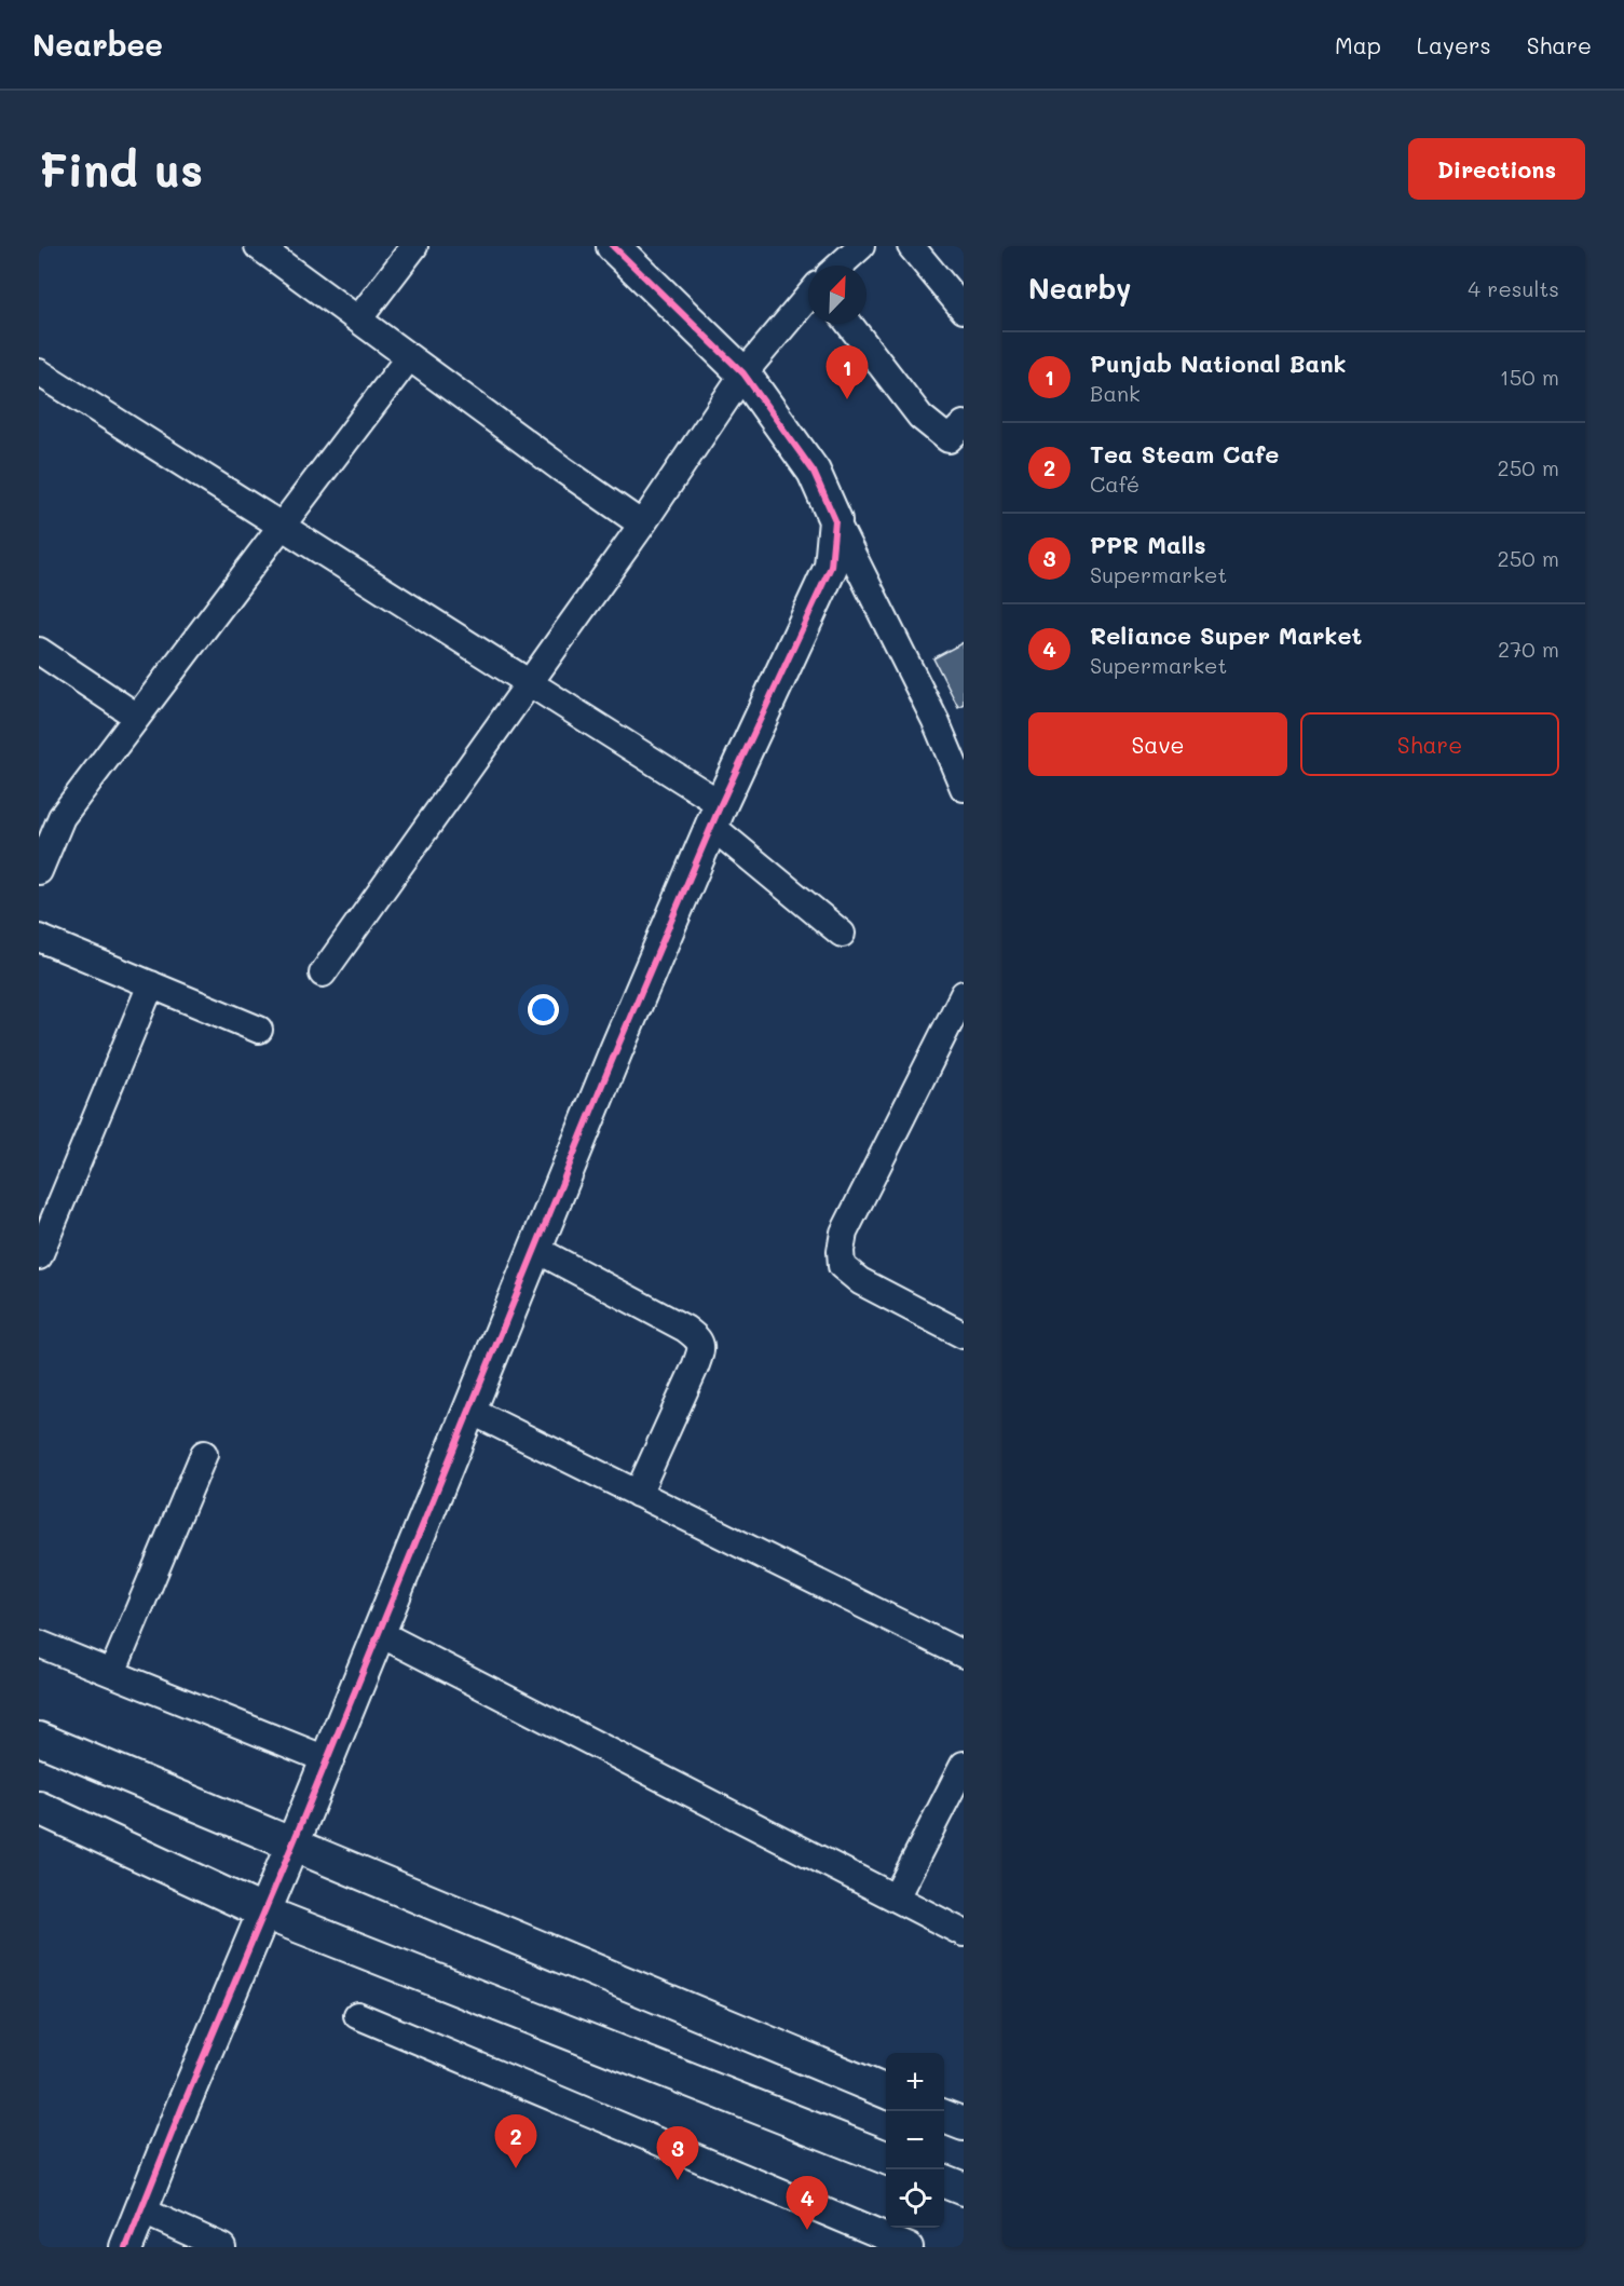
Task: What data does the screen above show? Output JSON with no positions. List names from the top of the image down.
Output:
{
  "north": "top right",
  "page": {
    "header": "Nearbee",
    "nav": ["Map", "Layers", "Share"],
    "buttons": [
      "Directions",
      ["Save", "Share"]
    ],
    "title": "Find us",
    "heading": ["Nearby", "4 results"],
    "list": [
      {
        "mark": "1",
        "name": "Punjab National Bank",
        "note": "Bank",
        "value": "150 m"
      },
      {
        "mark": "2",
        "name": "Tea Steam Cafe",
        "note": "Café",
        "value": "250 m"
      },
      {
        "mark": "3",
        "name": "PPR Malls",
        "note": "Supermarket",
        "value": "250 m"
      },
      {
        "mark": "4",
        "name": "Reliance Super Market",
        "note": "Supermarket",
        "value": "270 m"
      }
    ],
    "pins": [
      "1",
      "2",
      "3",
      "4"
    ],
    "map_buttons": ["+", "−"]
  }
}
